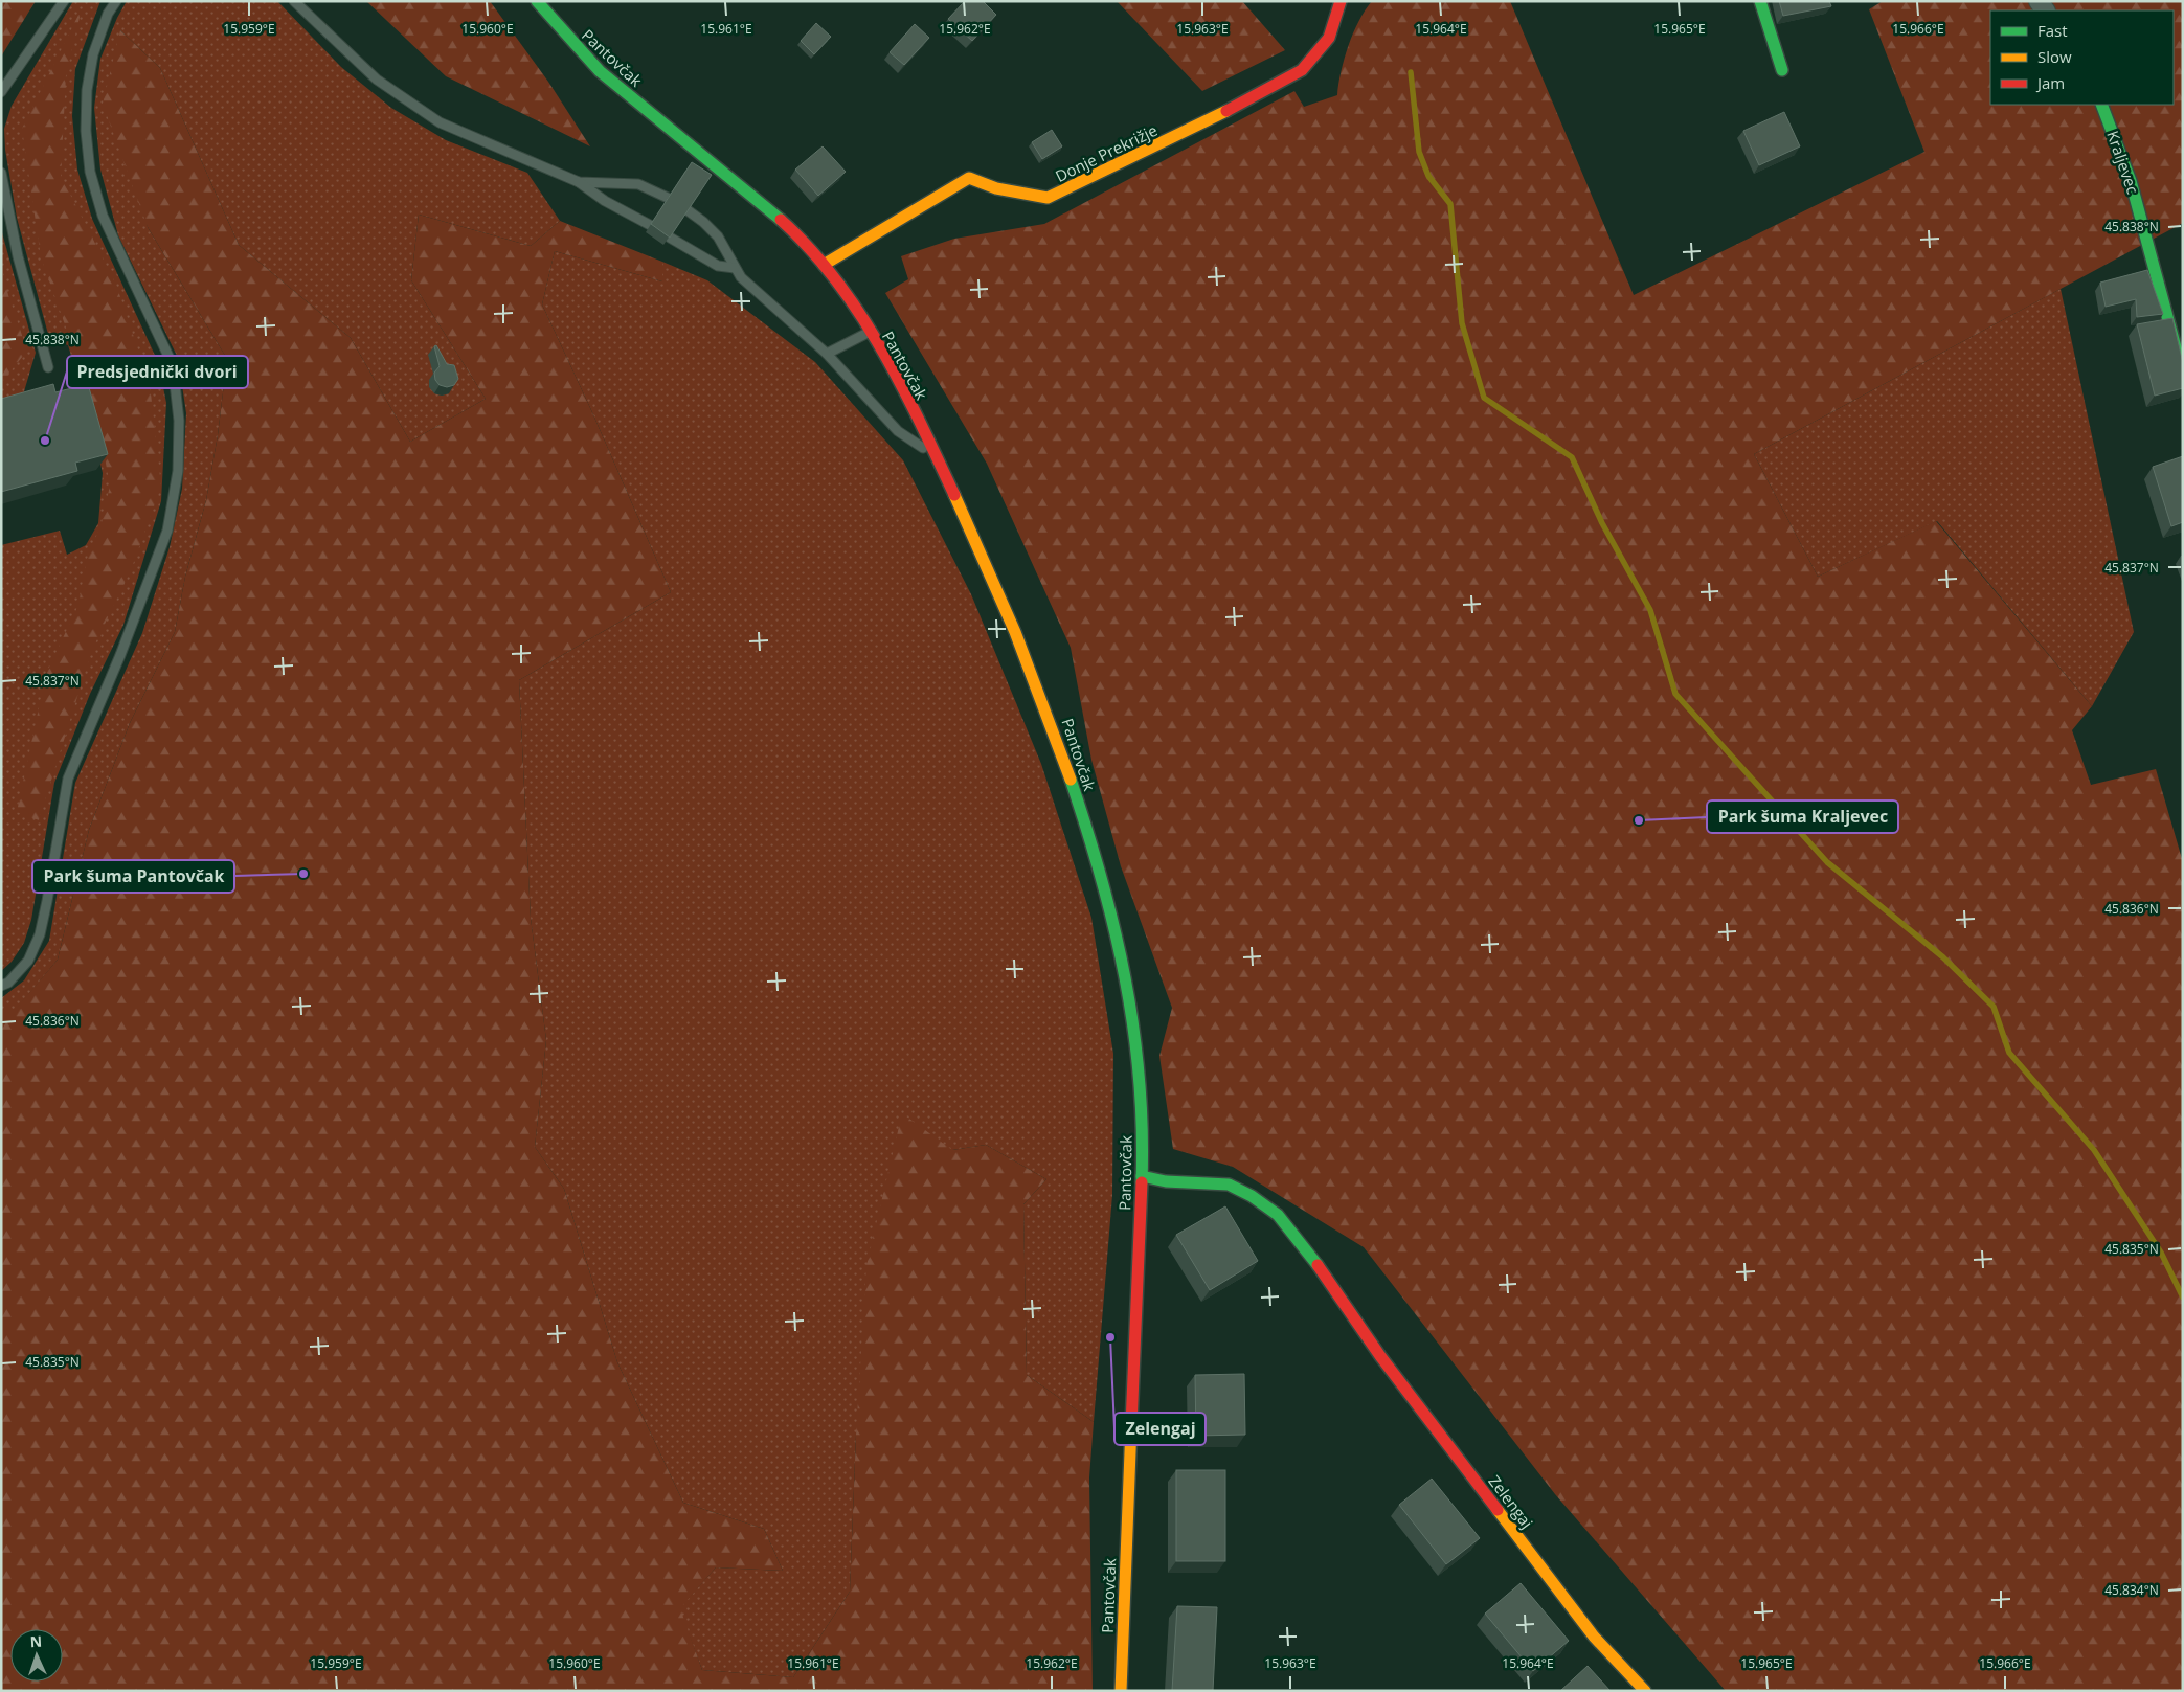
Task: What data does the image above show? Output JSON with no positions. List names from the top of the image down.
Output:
{
  "streets": {
    "main road": [
      "Pantovčak",
      "Donje Prekrižje",
      "Kraljevec",
      "Zelengaj"
    ]
  },
  "crossings": [
    ["Pantovčak", "Donje Prekrižje"],
    ["Pantovčak", "Zelengaj"]
  ],
  "places": [
    "Predsjednički dvori",
    "Park šuma Kraljevec",
    "Park šuma Pantovčak",
    "Zelengaj"
  ],
  "legend": ["Fast", "Slow", "Jam"],
  "north": "top",
  "coordinates": [
    "15.959°E",
    "15.960°E",
    "15.961°E",
    "15.962°E",
    "15.963°E",
    "15.964°E",
    "15.965°E",
    "15.966°E",
    "45.838°N",
    "45.837°N",
    "45.836°N",
    "45.835°N",
    "45.834°N"
  ]
}
